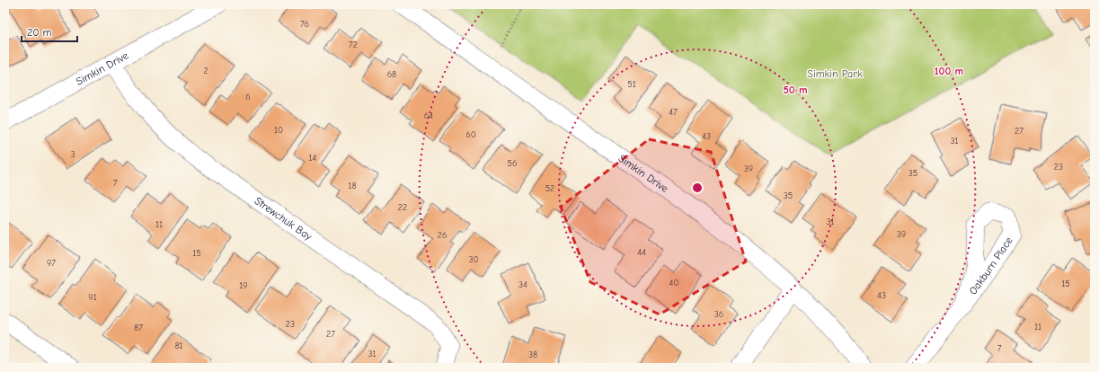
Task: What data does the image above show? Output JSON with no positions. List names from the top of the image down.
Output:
{
  "streets": {
    "street": ["Simkin Drive", "Strewchuk Bay", "Oakburn Place"]
  },
  "crossings": [
    ["Simkin Drive", "Strewchuk Bay"]
  ],
  "parks": ["Simkin Park"],
  "house_numbers": [
    "76",
    "72",
    "2",
    "68",
    "51",
    "6",
    "47",
    "64",
    "10",
    "27",
    "60",
    "43",
    "31",
    "3",
    "14",
    "56",
    "23",
    "39",
    "35",
    "7",
    "18",
    "52",
    "35",
    "22",
    "31",
    "11",
    "39",
    "26",
    "44",
    "15",
    "30",
    "97",
    "40",
    "15",
    "34",
    "19",
    "43",
    "91",
    "36",
    "23",
    "11",
    "87",
    "27",
    "81",
    "7",
    "31",
    "38"
  ],
  "scale_bar": "20 m",
  "rings": ["100 m", "50 m"]
}
